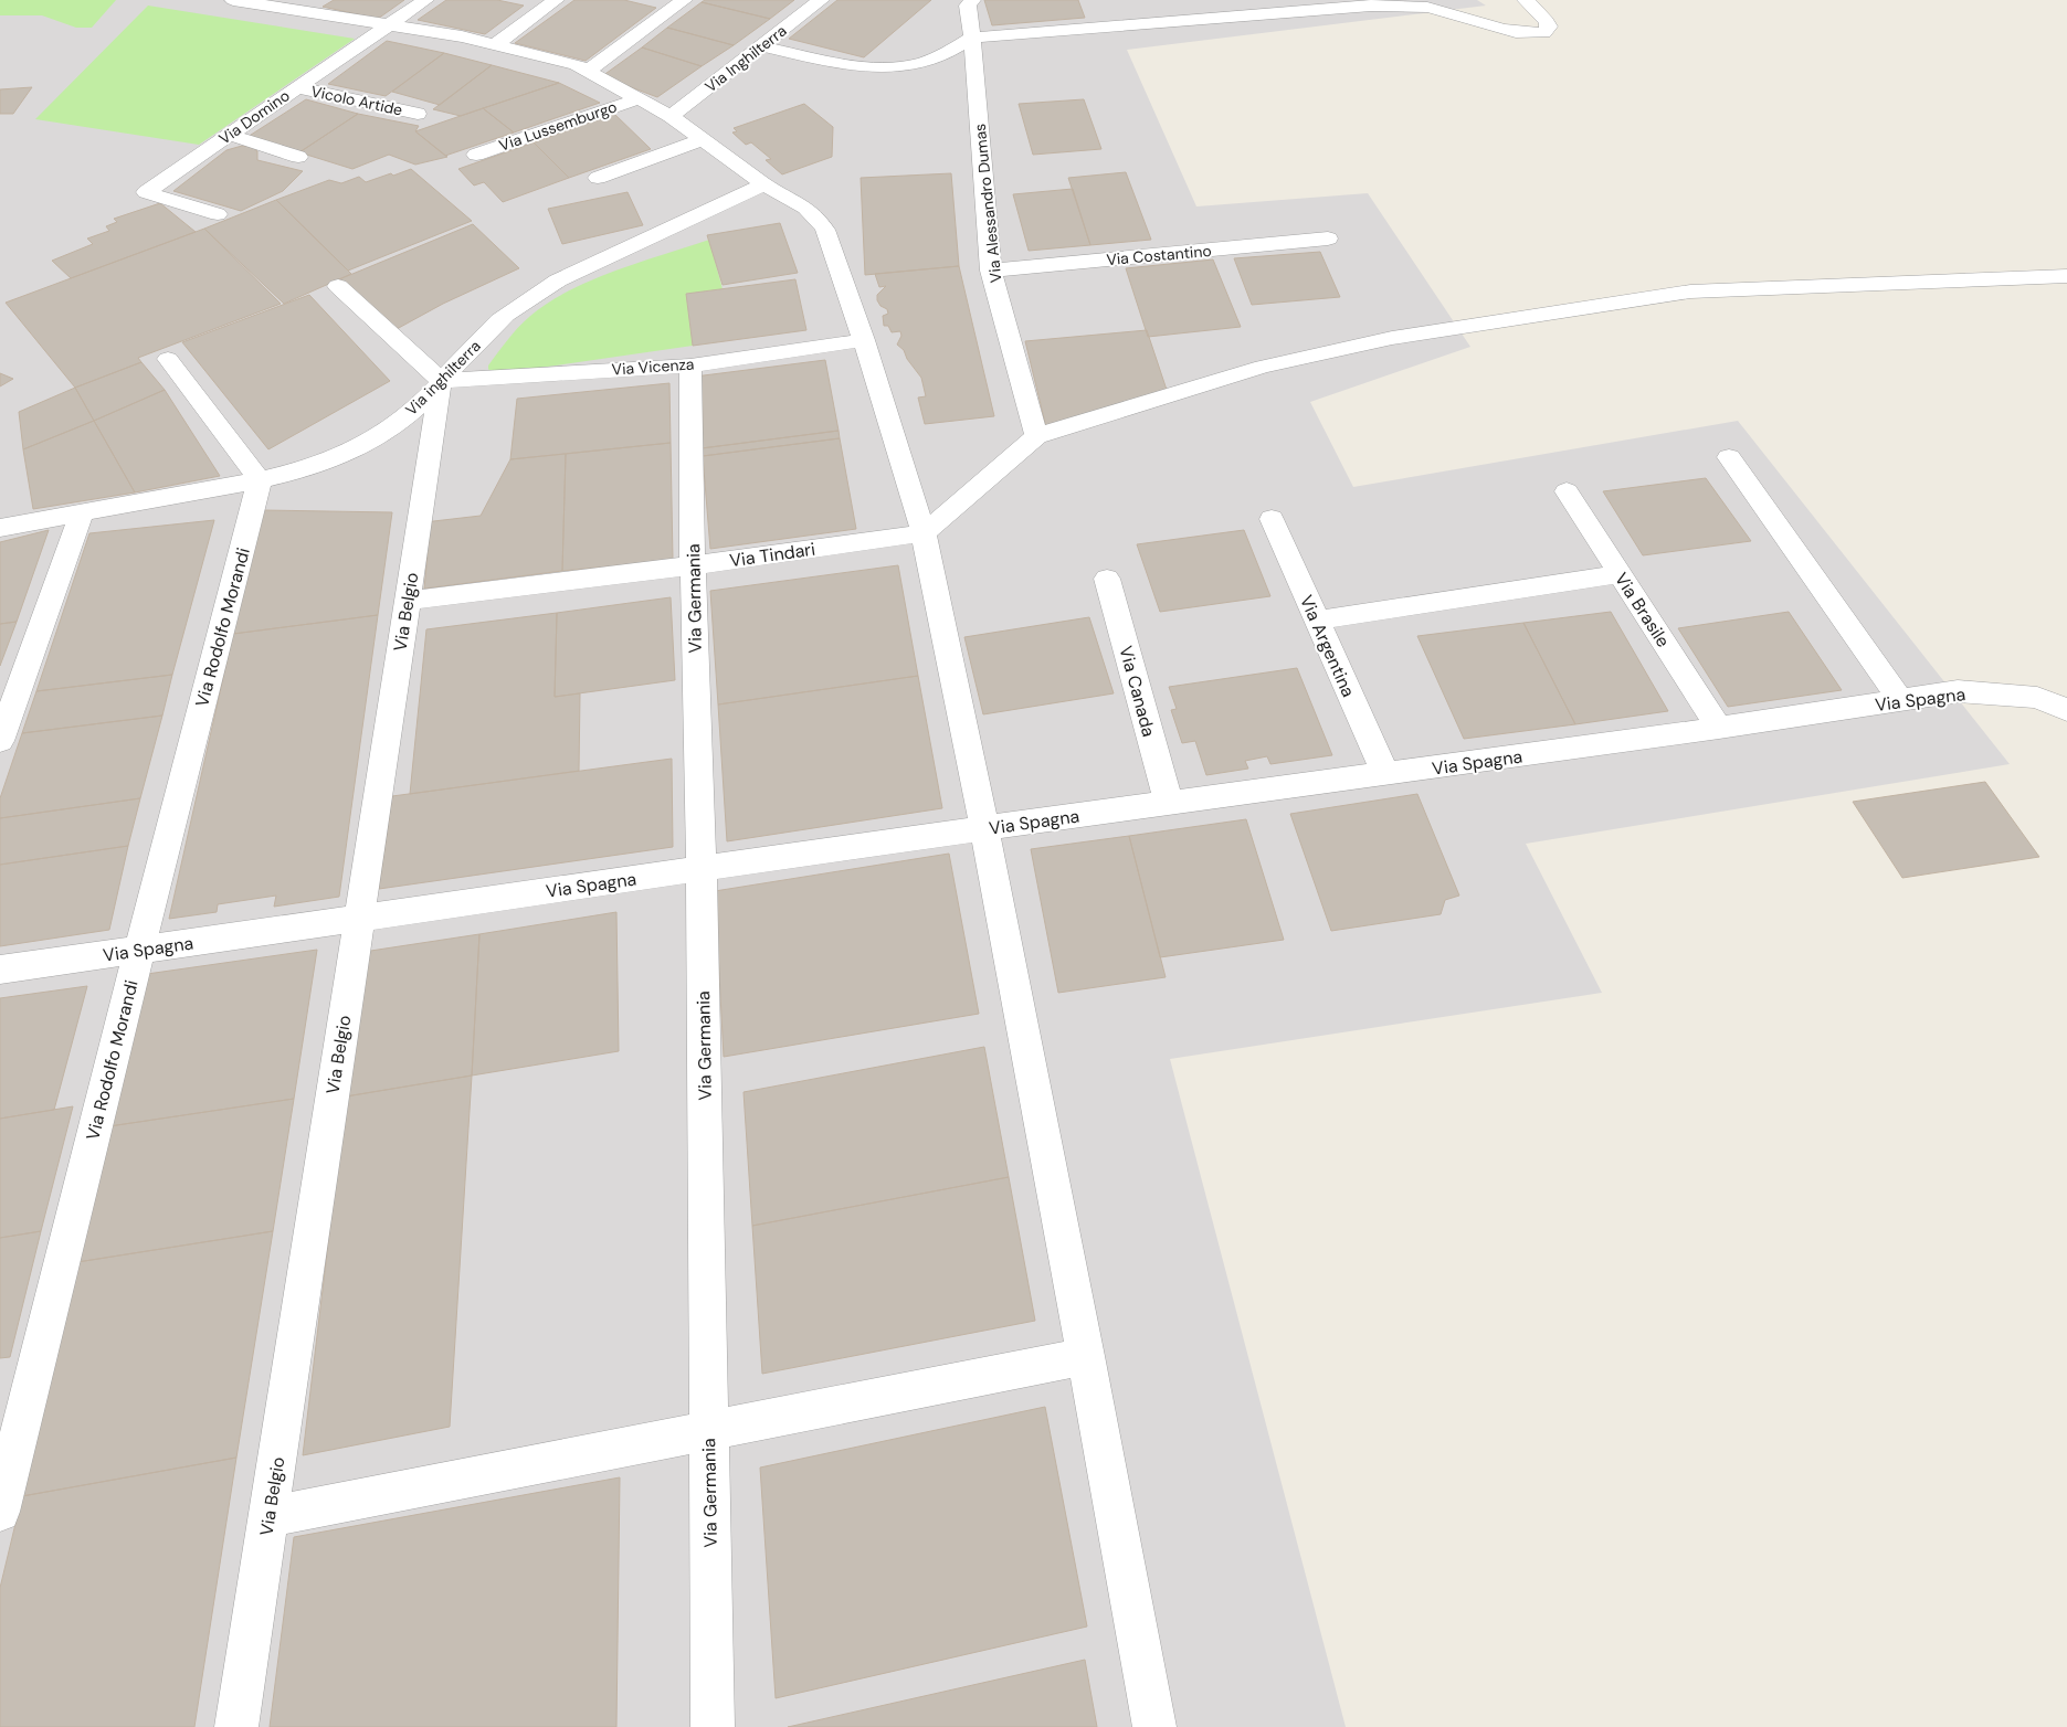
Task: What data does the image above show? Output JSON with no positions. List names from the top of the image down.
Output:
{
  "streets": {
    "street": [
      "Via Inghilterra",
      "Vicolo Artide",
      "Via Domino",
      "Via Lussemburgo",
      "Via Alessandro Dumas",
      "Via Costantino",
      "Via Vicenza",
      "Via inghilterra",
      "Via Tindari",
      "Via Germania",
      "Via Brasile",
      "Via Belgio",
      "Via Rodolfo Morandi",
      "Via Argentina",
      "Via Canada",
      "Via Spagna"
    ]
  },
  "crossings": [
    ["Vicolo Artide", "Via Domino"],
    ["Via Alessandro Dumas", "Via Costantino"],
    ["Via Vicenza", "Via inghilterra"],
    ["Via Vicenza", "Via Germania"],
    ["Via Vicenza", "Via Belgio"],
    ["Via inghilterra", "Via Belgio"],
    ["Via inghilterra", "Via Rodolfo Morandi"],
    ["Via Tindari", "Via Germania"],
    ["Via Tindari", "Via Belgio"],
    ["Via Germania", "Via Spagna"],
    ["Via Brasile", "Via Spagna"],
    ["Via Belgio", "Via Spagna"],
    ["Via Rodolfo Morandi", "Via Spagna"],
    ["Via Argentina", "Via Spagna"],
    ["Via Canada", "Via Spagna"]
  ]
}
